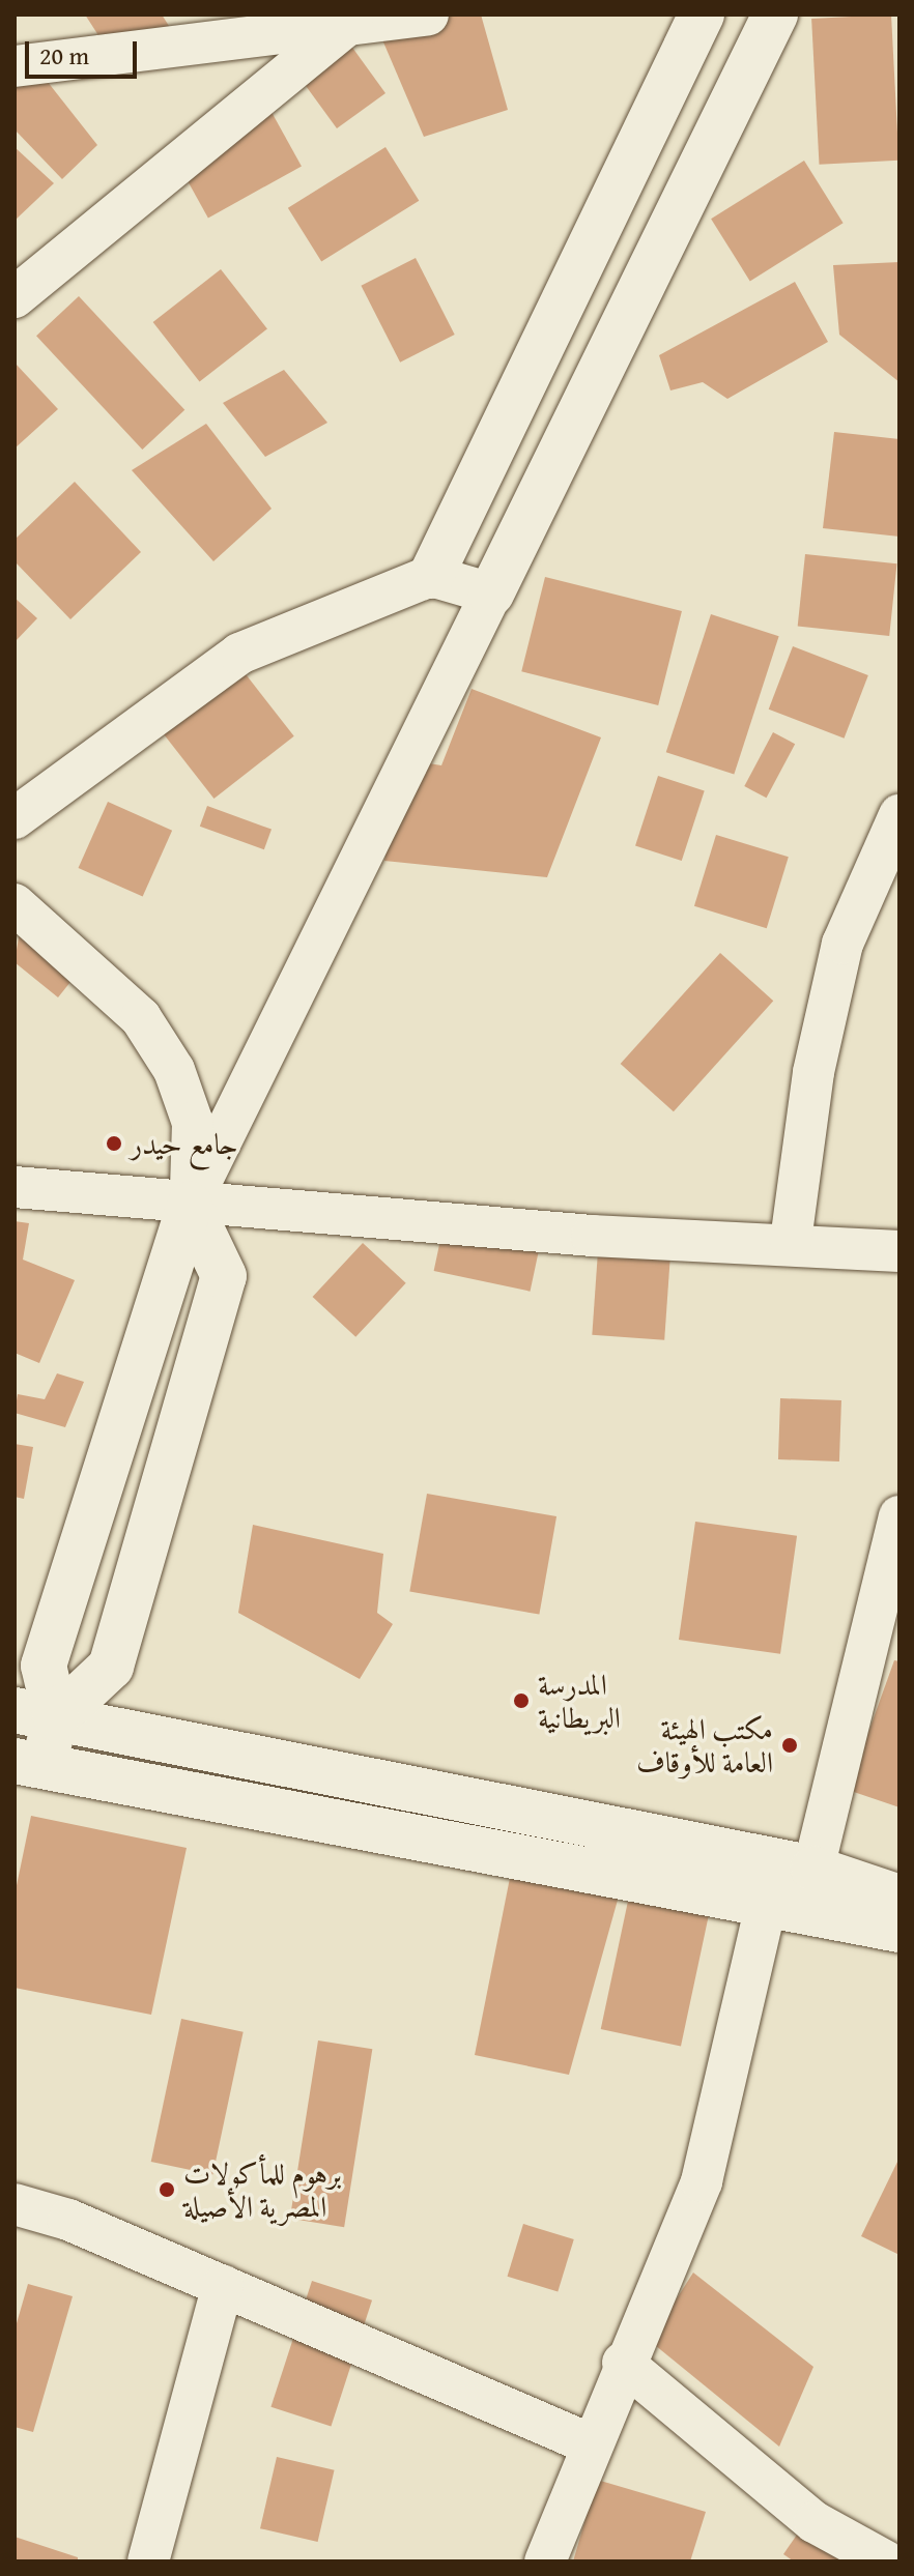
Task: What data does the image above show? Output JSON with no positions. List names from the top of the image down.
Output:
{
  "places": [
    "جامع حيدر",
    "المدرسة البريطانية",
    "مكتب الهيئة العامة للأوقاف",
    "برهوم للمأكولات المصرية الأصيلة"
  ],
  "scale_bar": "20 m"
}
